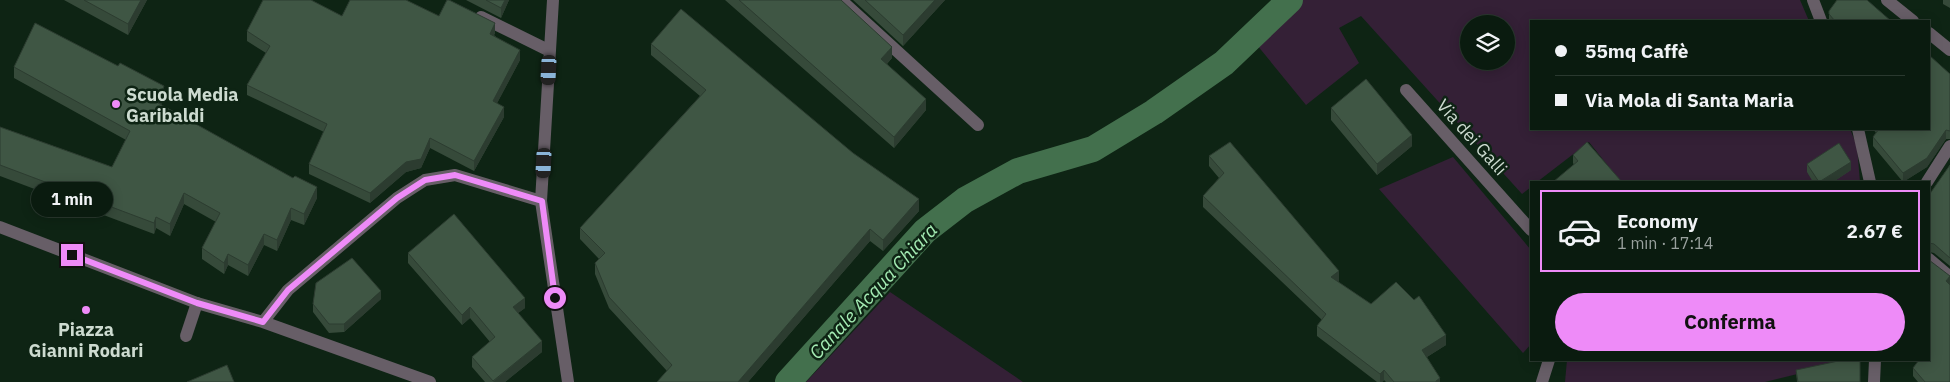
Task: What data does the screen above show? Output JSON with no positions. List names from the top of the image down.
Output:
{
  "streets": {
    "street": ["Via dei Galli"]
  },
  "water": ["Canale Acqua Chiara"],
  "places": ["Scuola Media Garibaldi", "Piazza Gianni Rodari"],
  "page": {
    "banner": ["55mq Caffè", "Via Mola di Santa Maria"],
    "bubble": "1 min",
    "list": [
      {
        "name": "Economy",
        "note": "1 min · 17:14",
        "value": "2.67 €"
      }
    ],
    "buttons": "Conferma"
  }
}
